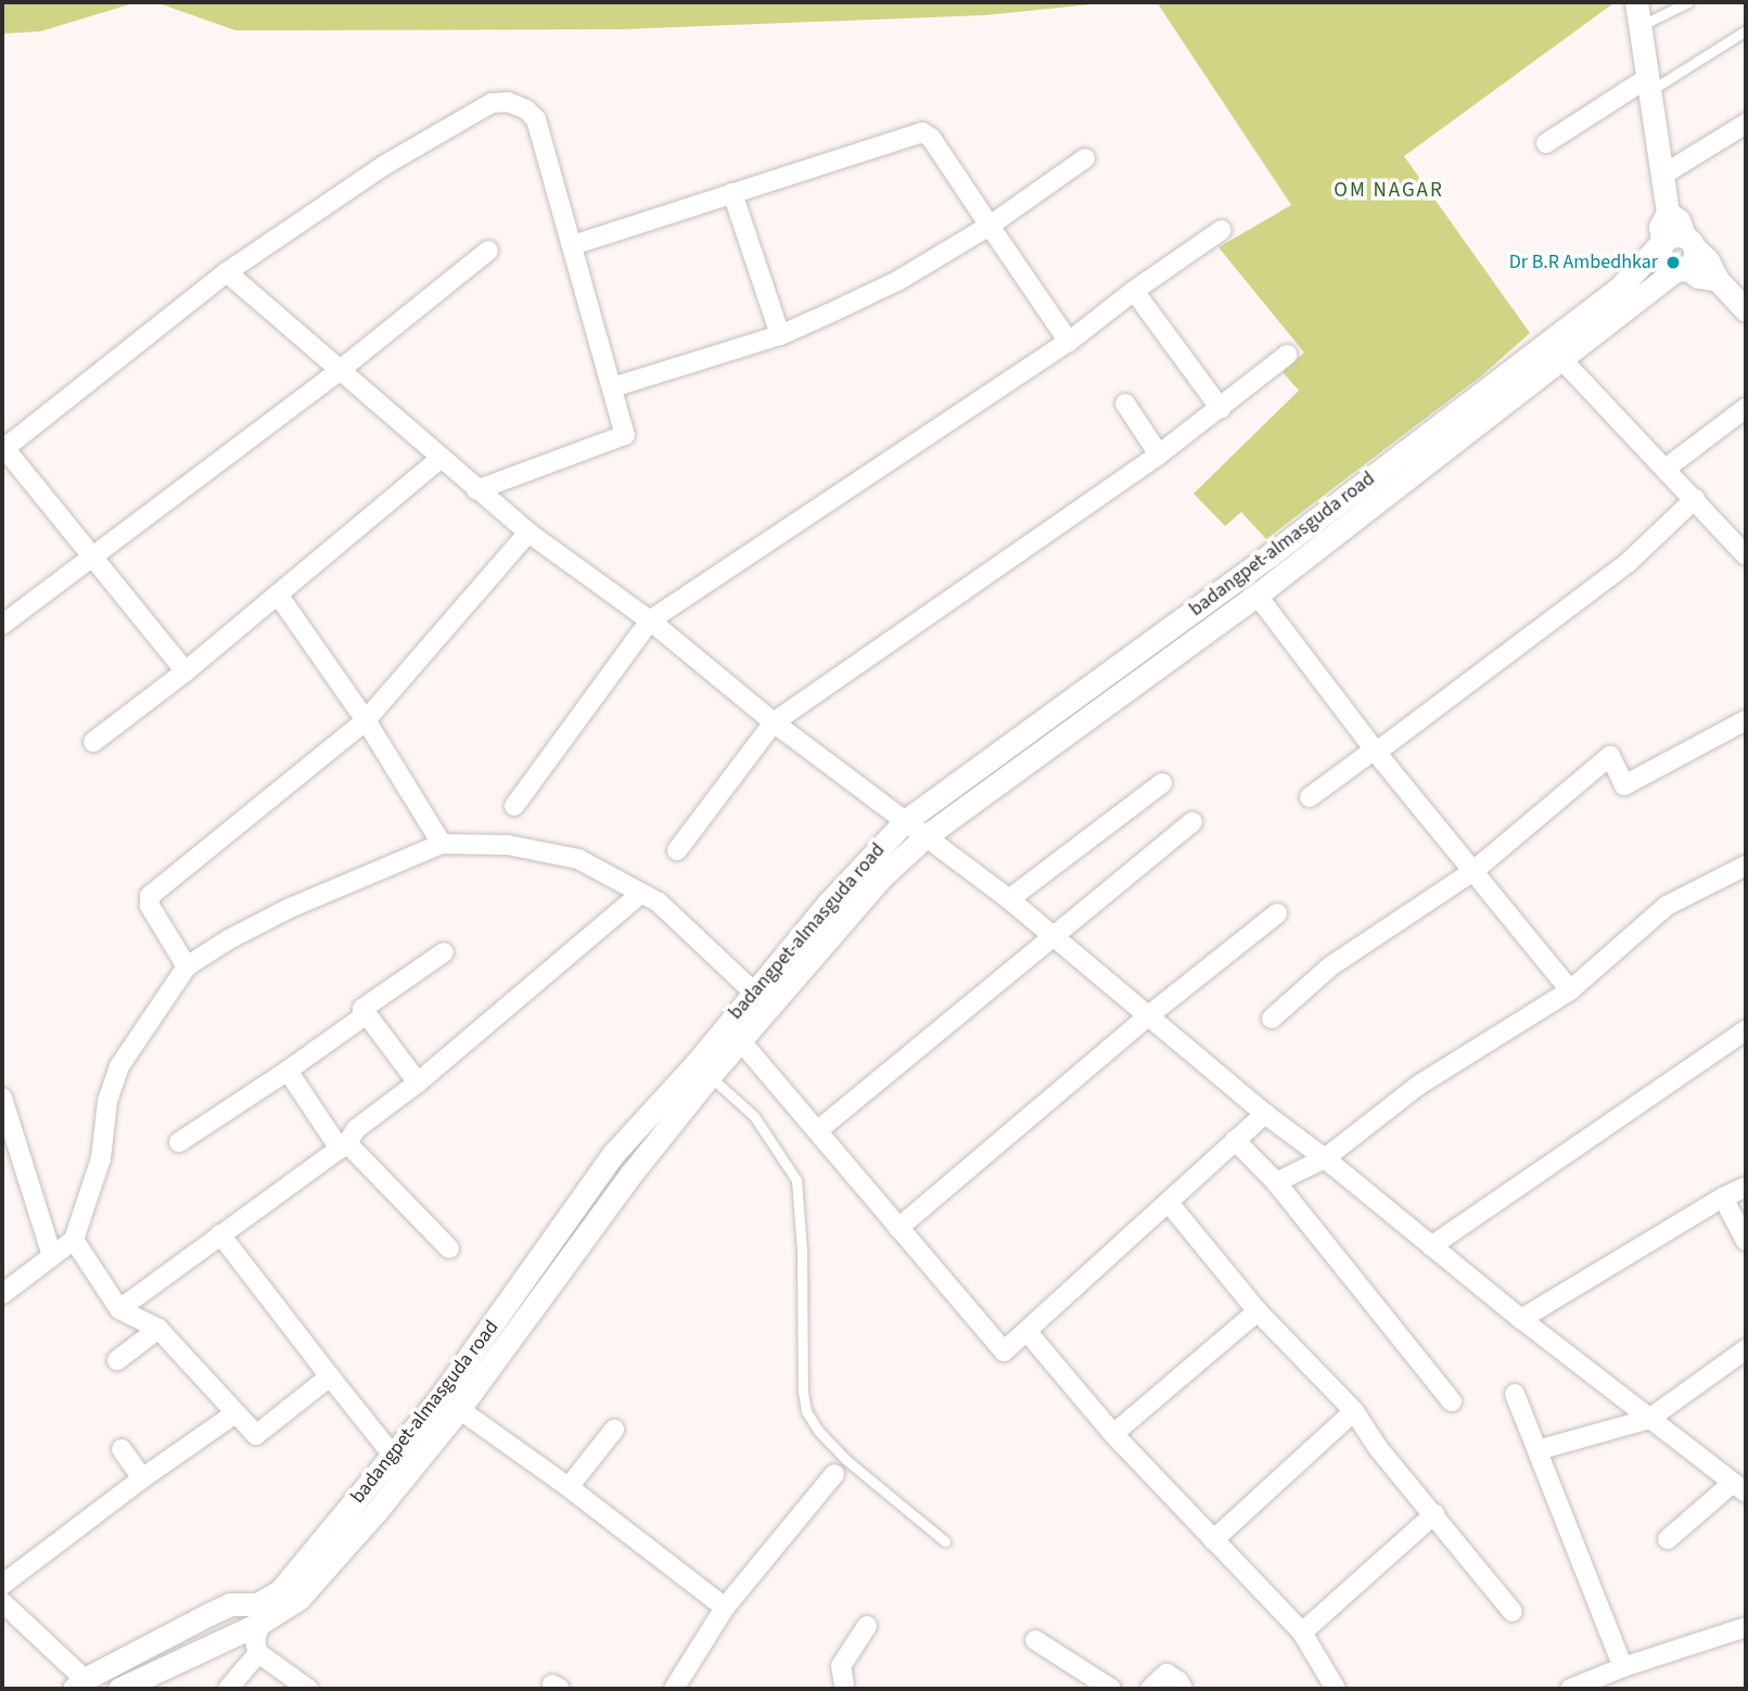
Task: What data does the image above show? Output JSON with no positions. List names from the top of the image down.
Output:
{
  "streets": {
    "street": ["badangpet-almasguda road"]
  },
  "districts": ["OM NAGAR"],
  "places": ["Dr B.R Ambedhkar"]
}
